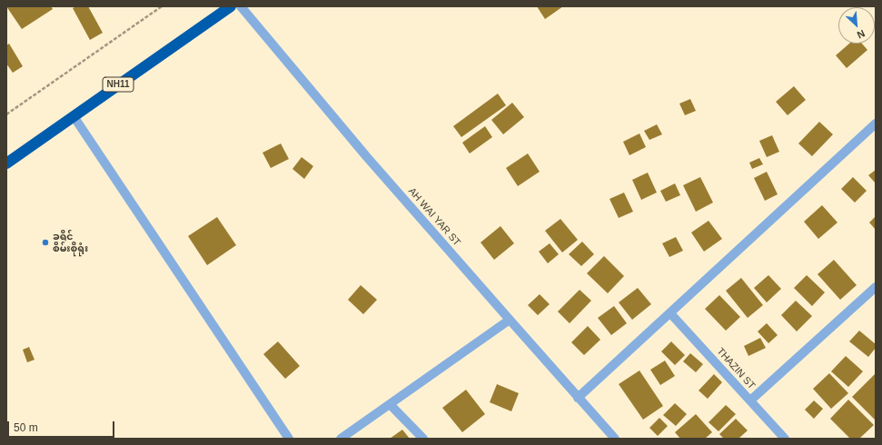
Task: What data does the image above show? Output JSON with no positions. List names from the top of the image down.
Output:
{
  "streets": {
    "highway": ["NH11"],
    "street": ["AH WAI YAR ST", "THAZIN ST"]
  },
  "places": ["ခရိုင် စိမ်းစိုရုံး"],
  "scale_bar": "50 m",
  "north": "bottom right"
}
